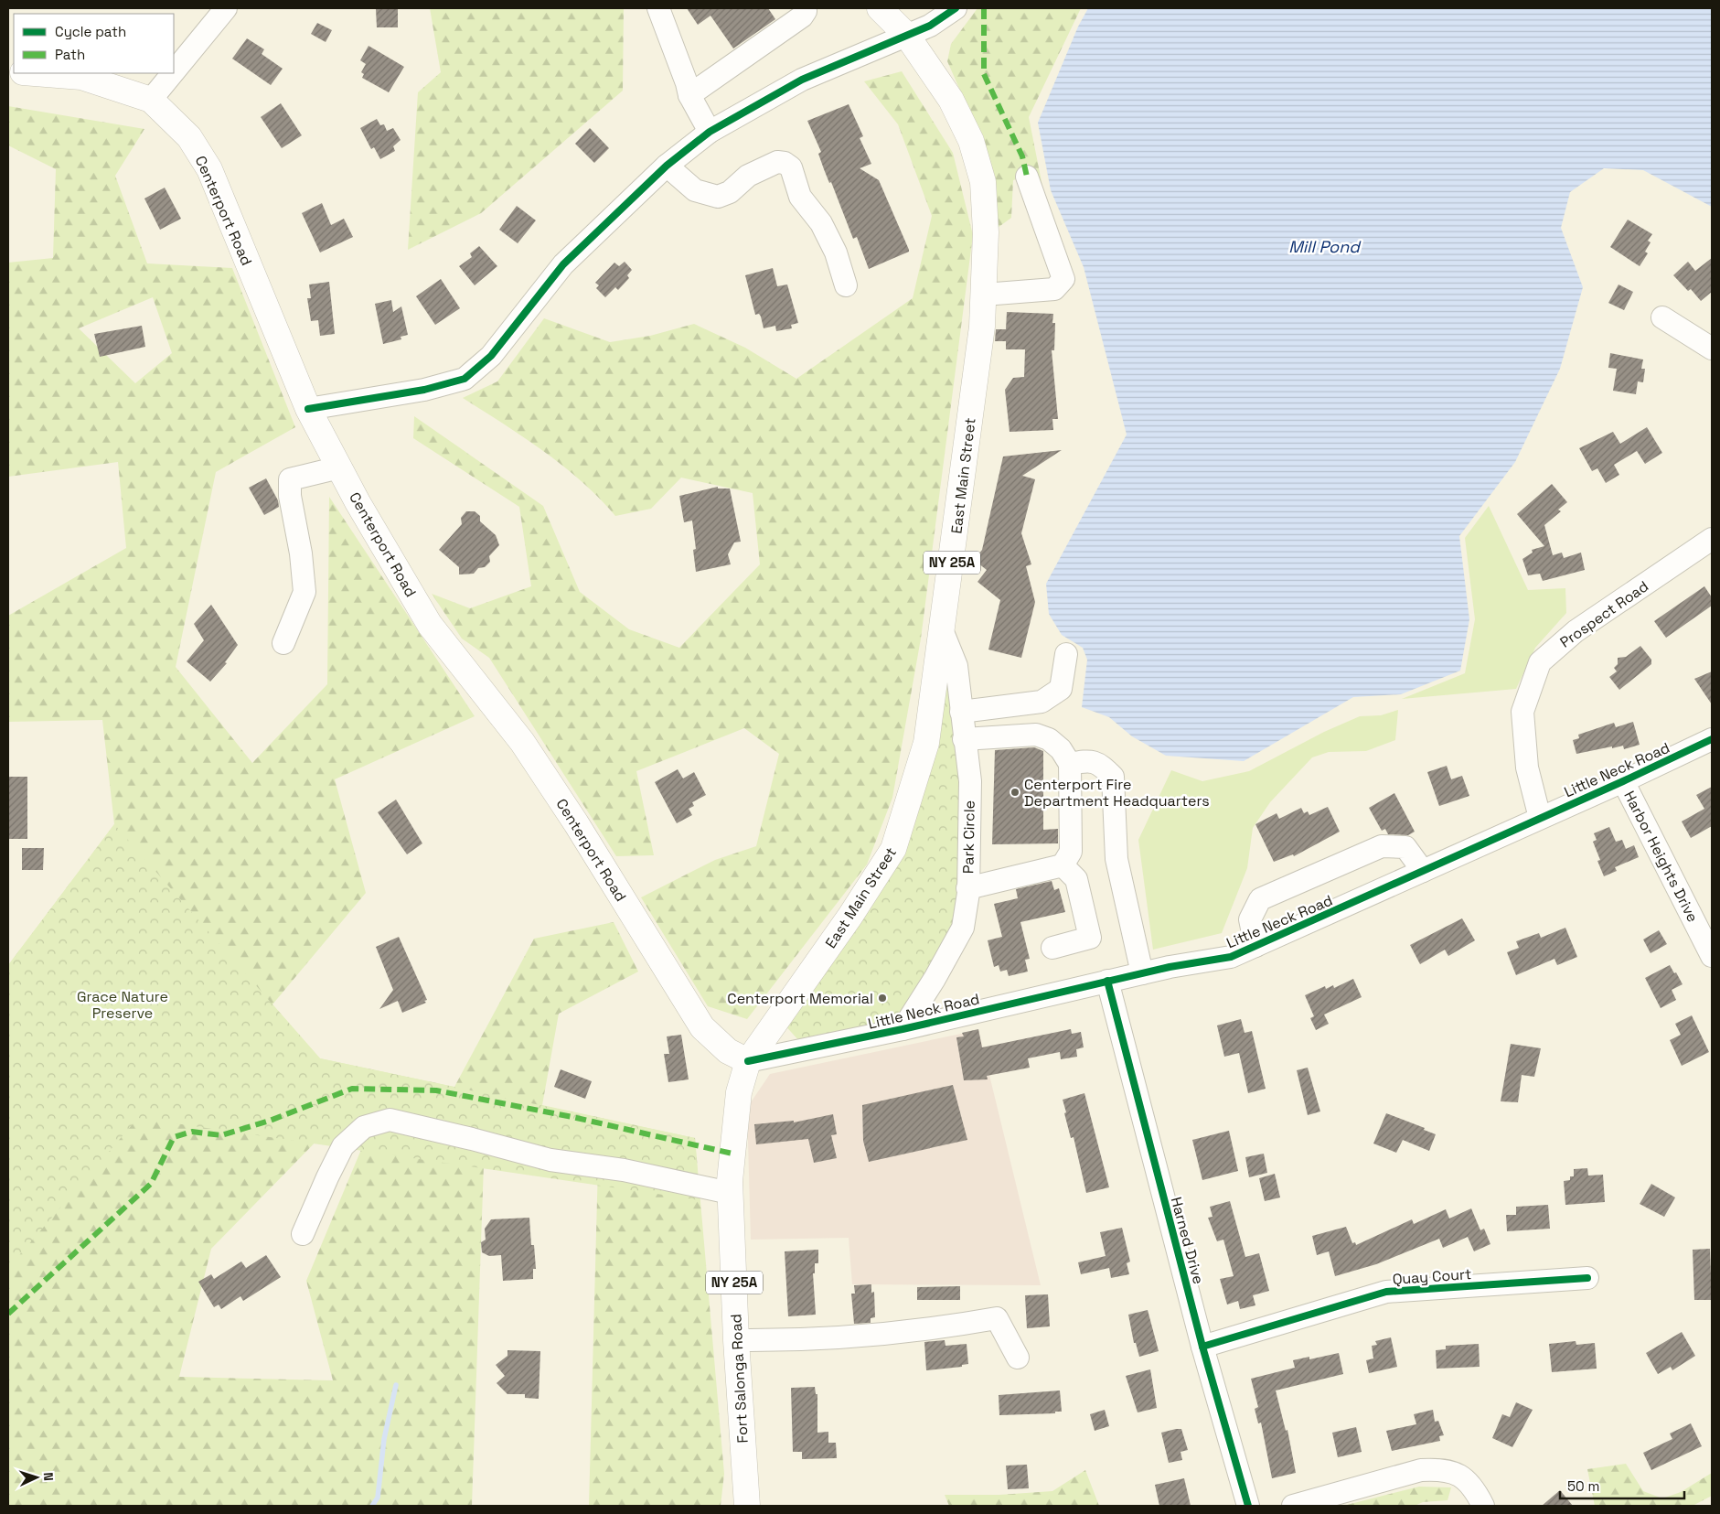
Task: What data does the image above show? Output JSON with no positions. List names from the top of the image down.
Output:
{
  "streets": {
    "main road": [
      "Centerport Road",
      "East Main Street",
      "NY 25A",
      "Fort Salonga Road"
    ],
    "street": [
      "Prospect Road",
      "Little Neck Road",
      "Park Circle",
      "Harbor Heights Drive",
      "Harned Drive",
      "Quay Court"
    ]
  },
  "crossings": [
    ["Centerport Road", "East Main Street"],
    ["Centerport Road", "Little Neck Road"],
    ["Centerport Road", "Fort Salonga Road"],
    ["East Main Street", "Little Neck Road"],
    ["East Main Street", "Park Circle"],
    ["East Main Street", "Fort Salonga Road"],
    ["Prospect Road", "Little Neck Road"],
    ["Little Neck Road", "Park Circle"],
    ["Little Neck Road", "Harbor Heights Drive"],
    ["Little Neck Road", "Harned Drive"],
    ["Little Neck Road", "Fort Salonga Road"],
    ["Harned Drive", "Quay Court"]
  ],
  "water": ["Mill Pond"],
  "parks": ["Grace Nature Preserve"],
  "places": ["Centerport Fire Department Headquarters", "Centerport Memorial"],
  "legend": ["Cycle path", "Path"],
  "scale_bar": "50 m",
  "north": "right"
}
